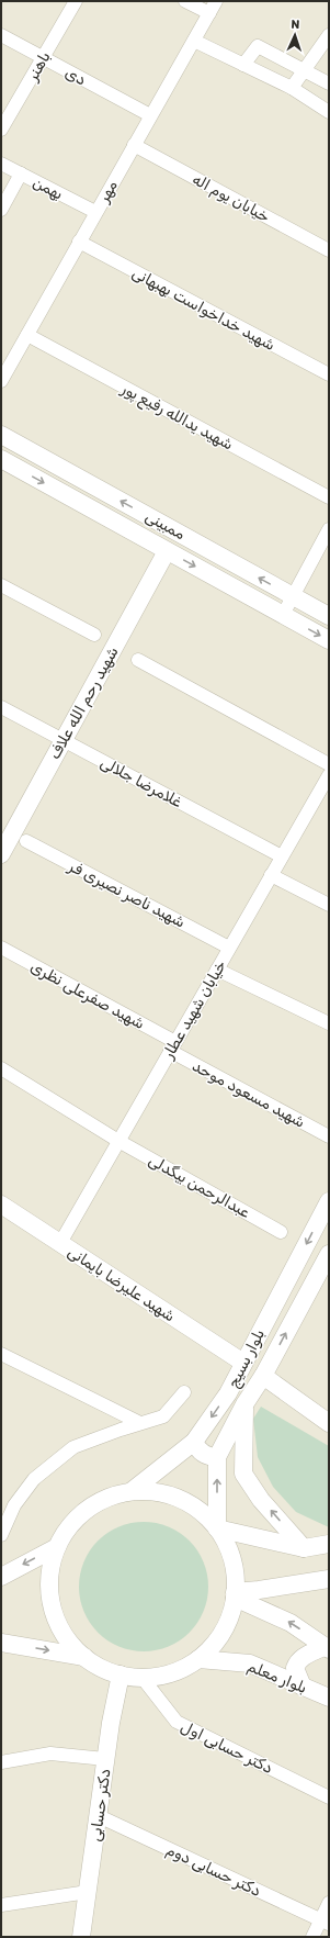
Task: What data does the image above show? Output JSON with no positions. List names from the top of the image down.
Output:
{
  "streets": {
    "main road": [
      "ممبینی",
      "شهید رحم الله علاف",
      "شهید علیرضا بایمانی",
      "بلوار بسیج",
      "بلوار معلم",
      "دکتر حسابی"
    ],
    "street": [
      "باهنر",
      "دی",
      "بهمن",
      "مهر",
      "خیابان یوم اله",
      "شهید خداخواست بهبهانی",
      "شهید یدالله رفیع پور",
      "غلامرضا جلالی",
      "شهید ناصر نصیری فر",
      "شهید صفرعلی نظری",
      "خیابان شهید عطار",
      "شهید مسعود موحد",
      "عبدالرحمن بیگدلی",
      "دکتر حسابی اول",
      "دکتر حسابی دوم"
    ]
  },
  "crossings": [
    ["باهنر", "دی"],
    ["دی", "مهر"],
    ["بهمن", "مهر"],
    ["مهر", "خیابان یوم اله"],
    ["مهر", "شهید خداخواست بهبهانی"],
    ["مهر", "شهید یدالله رفیع پور"],
    ["ممبینی", "شهید رحم الله علاف"],
    ["شهید رحم الله علاف", "غلامرضا جلالی"],
    ["غلامرضا جلالی", "خیابان شهید عطار"],
    ["شهید ناصر نصیری فر", "خیابان شهید عطار"],
    ["شهید صفرعلی نظری", "خیابان شهید عطار"],
    ["شهید صفرعلی نظری", "شهید مسعود موحد"],
    ["خیابان شهید عطار", "شهید مسعود موحد"],
    ["خیابان شهید عطار", "عبدالرحمن بیگدلی"],
    ["خیابان شهید عطار", "شهید علیرضا بایمانی"],
    ["شهید علیرضا بایمانی", "بلوار بسیج"],
    ["دکتر حسابی", "دکتر حسابی دوم"]
  ],
  "north": "top"
}
